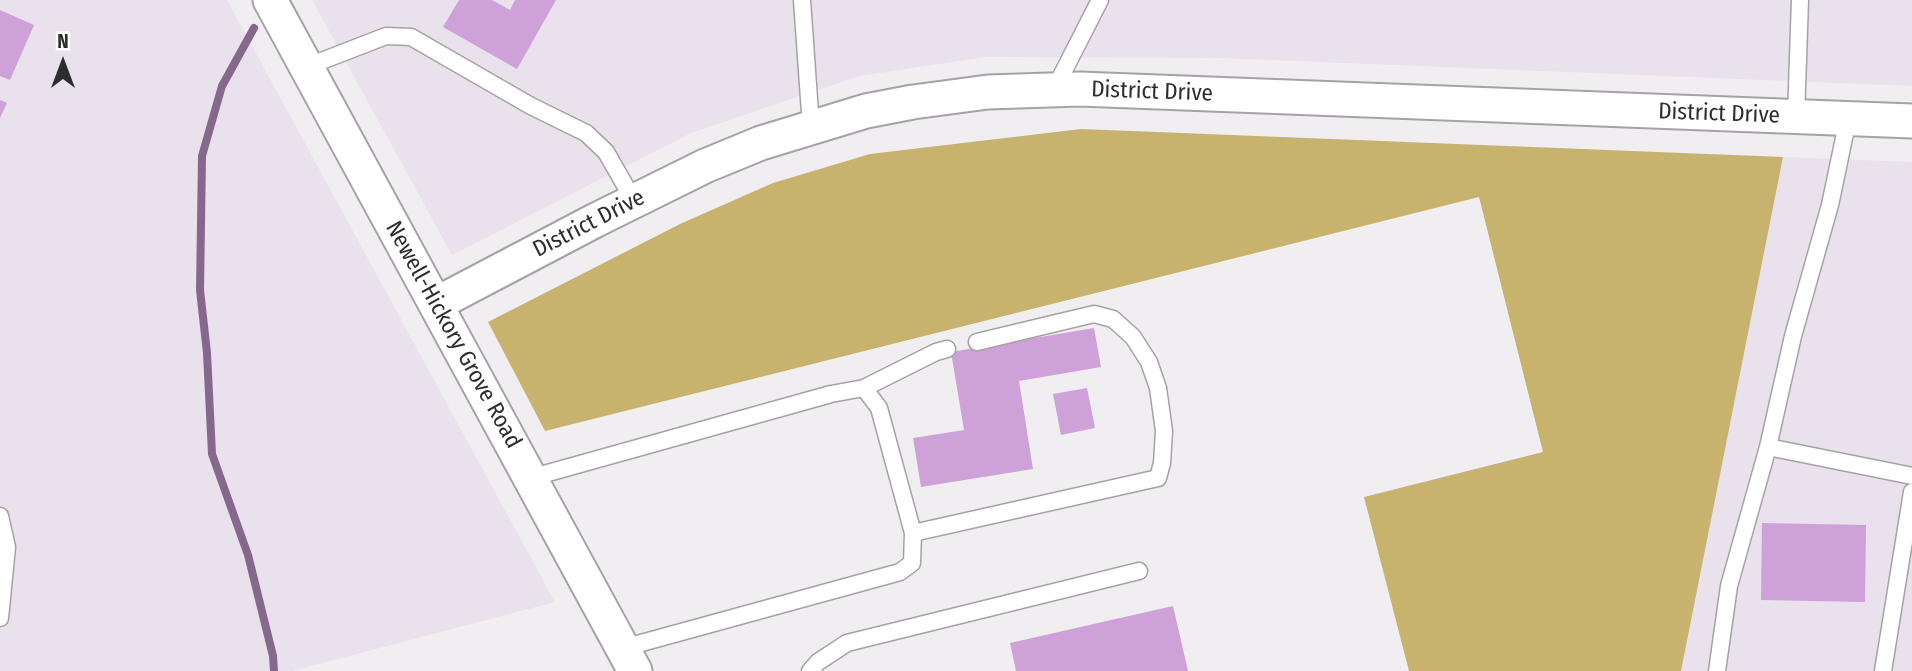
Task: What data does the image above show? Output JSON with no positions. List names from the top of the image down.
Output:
{
  "streets": {
    "street": ["District Drive", "Newell-Hickory Grove Road"]
  },
  "crossings": [
    ["District Drive", "Newell-Hickory Grove Road"]
  ],
  "north": "top"
}
